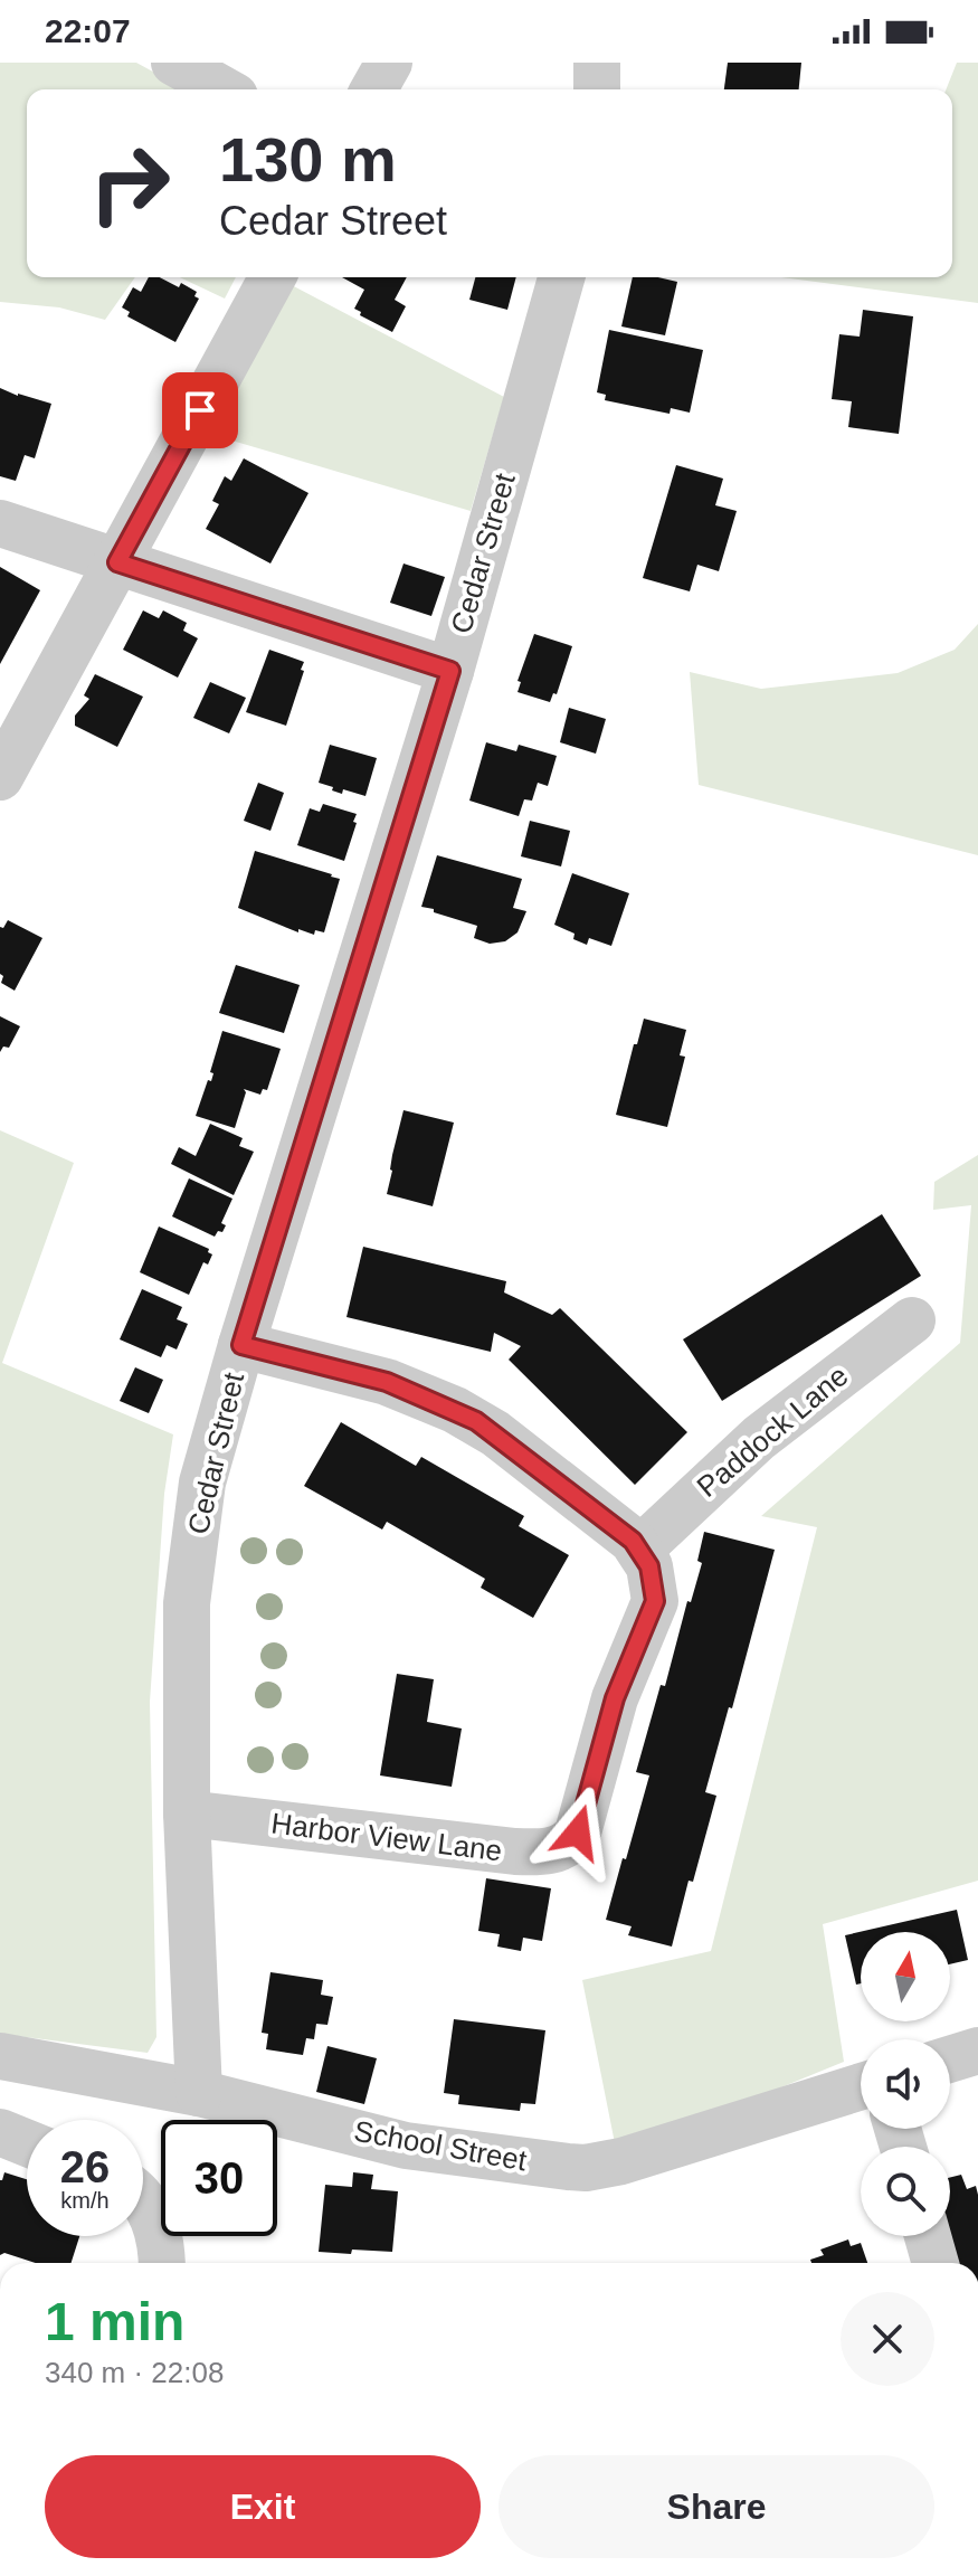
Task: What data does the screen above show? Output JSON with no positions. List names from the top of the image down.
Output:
{
  "streets": {
    "street": [
      "Cedar Street",
      "Paddock Lane",
      "Harbor View Lane",
      "School Street"
    ]
  },
  "crossings": [
    ["Cedar Street", "Harbor View Lane"],
    ["Cedar Street", "School Street"],
    ["Paddock Lane", "Harbor View Lane"]
  ],
  "north": "top",
  "page": {
    "status": "22:07",
    "turn": ["130 m", "Cedar Street"],
    "speed": "26 km/h",
    "limit": "30",
    "heading": ["1 min", "340 m · 22:08"],
    "buttons": ["Exit", "Share"]
  }
}
